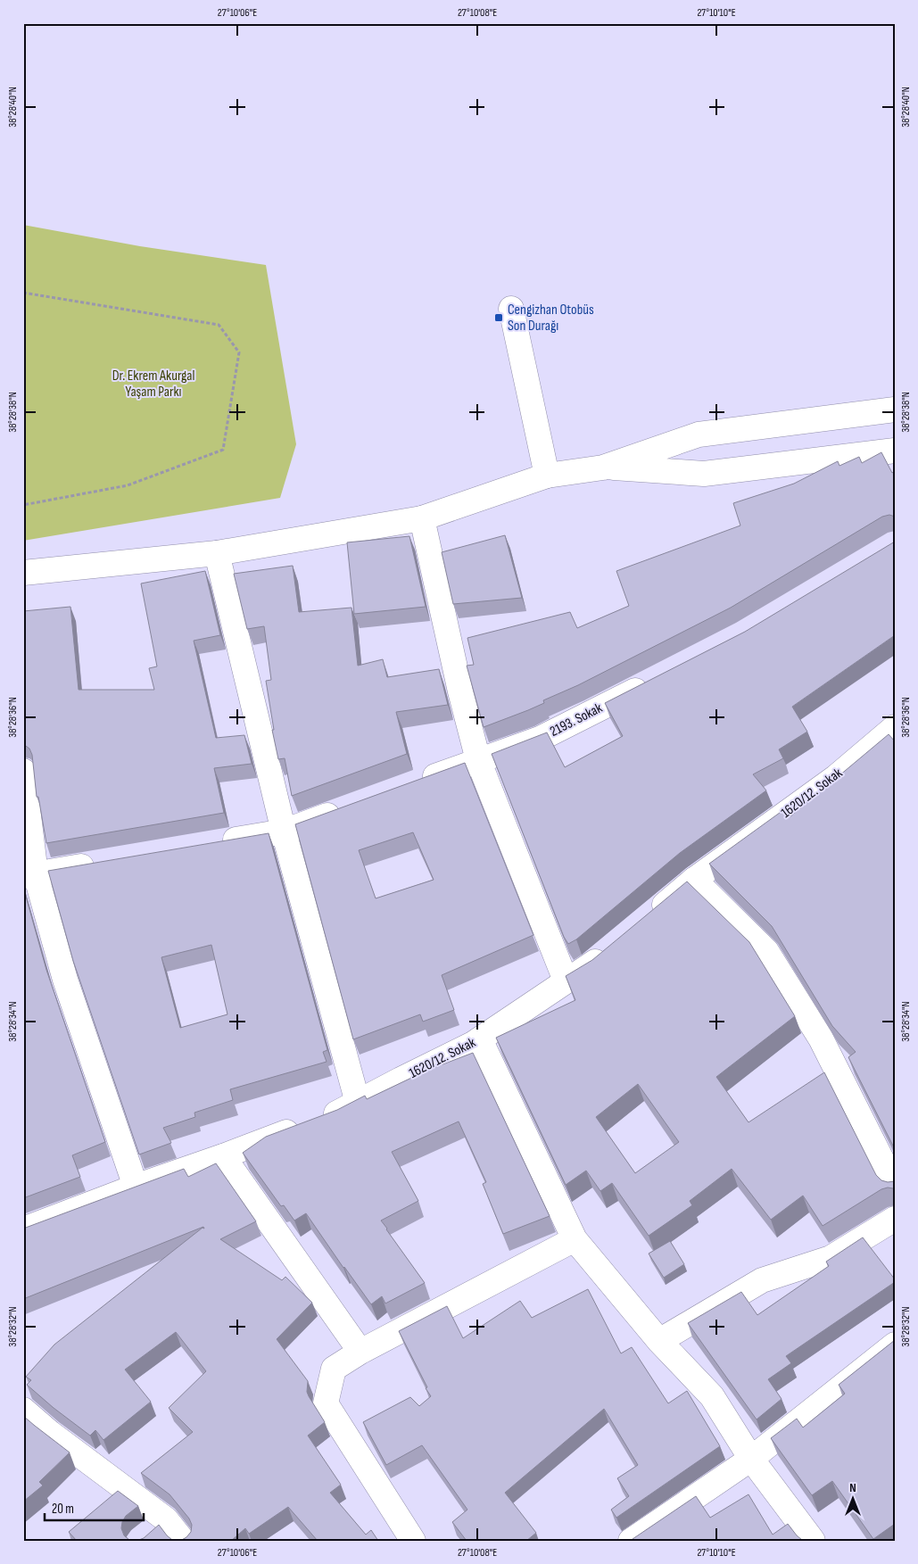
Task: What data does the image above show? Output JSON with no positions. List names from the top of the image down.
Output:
{
  "streets": {
    "street": ["2193. Sokak", "1620/12. Sokak"]
  },
  "parks": ["Dr. Ekrem Akurgal Yaşam Parkı"],
  "places": {
    "transit": ["Cengizhan Otobüs Son Durağı"]
  },
  "scale_bar": "20 m",
  "north": "top",
  "coordinates": [
    "27°10'06\"E",
    "27°10'08\"E",
    "27°10'10\"E",
    "38°28'40\"N",
    "38°28'38\"N",
    "38°28'36\"N",
    "38°28'34\"N",
    "38°28'32\"N"
  ]
}
